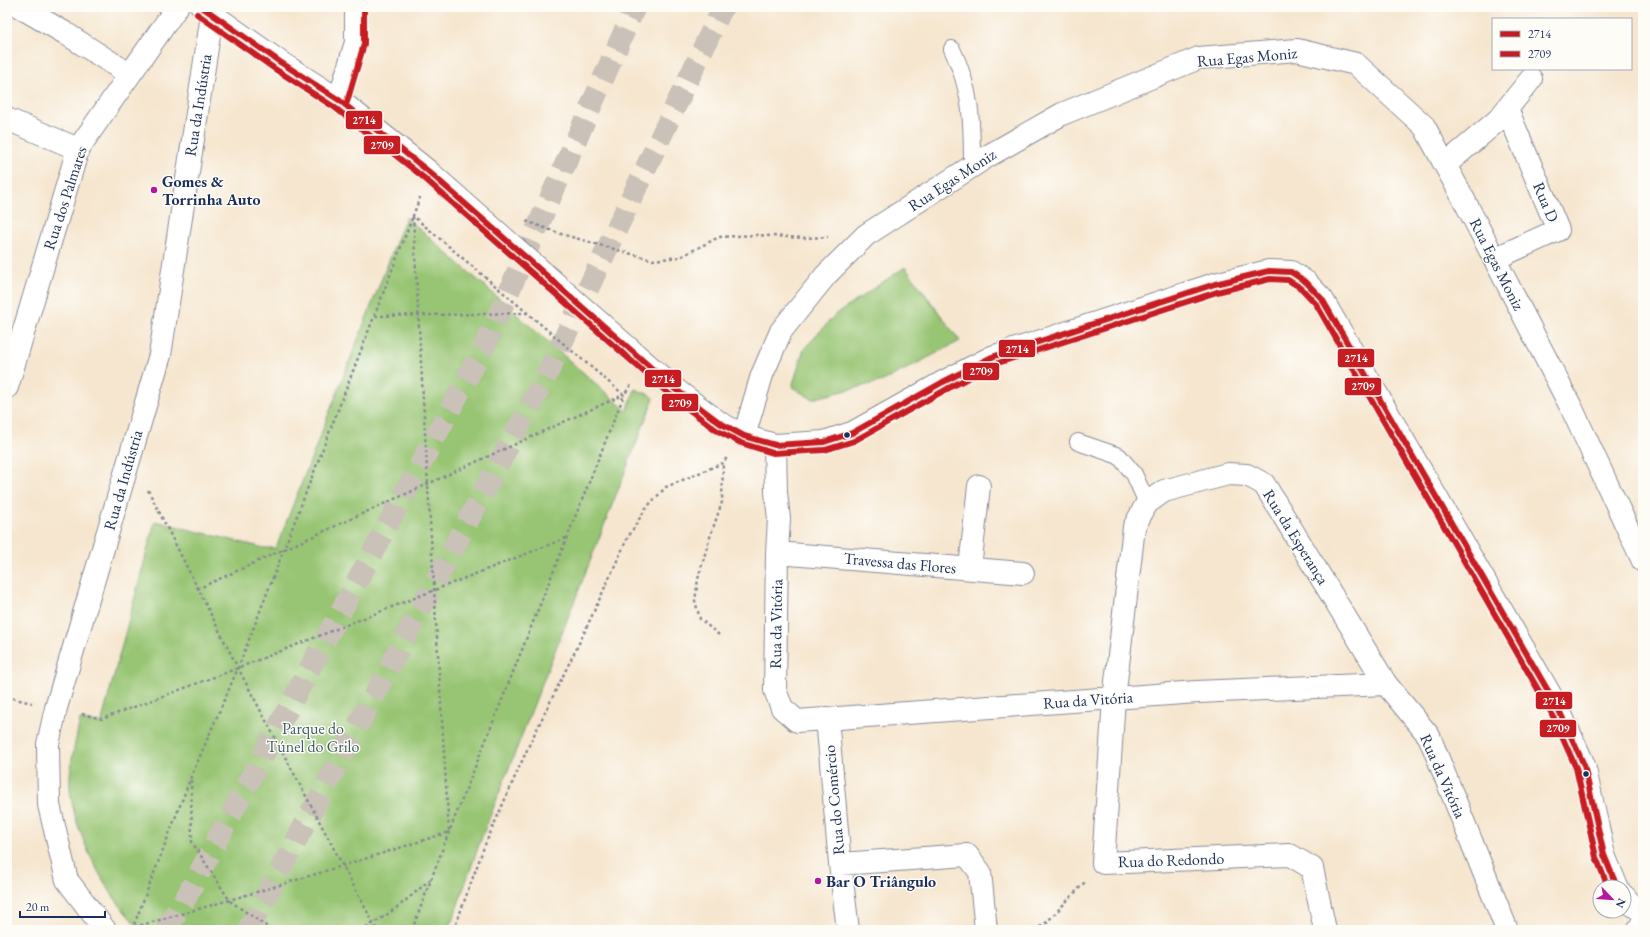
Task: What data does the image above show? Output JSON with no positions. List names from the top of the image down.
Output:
{
  "streets": {
    "street": [
      "Rua Egas Moniz",
      "Rua da Indústria",
      "Rua dos Palmares",
      "Rua D",
      "Rua da Esperança",
      "Travessa das Flores",
      "Rua da Vitória",
      "Rua do Comércio",
      "Rua do Redondo"
    ]
  },
  "crossings": [
    ["Rua Egas Moniz", "Rua D"],
    ["Rua da Esperança", "Rua da Vitória"],
    ["Rua da Esperança", "Rua do Redondo"],
    ["Travessa das Flores", "Rua da Vitória"],
    ["Rua da Vitória", "Rua do Comércio"],
    ["Rua da Vitória", "Rua do Redondo"]
  ],
  "parks": ["Parque do Túnel do Grilo"],
  "places": ["Gomes & Torrinha Auto", "Bar O Triângulo"],
  "lines": ["transit line 2714", "transit line 2709"],
  "legend": ["2714", "2709"],
  "scale_bar": "20 m",
  "north": "bottom right"
}
